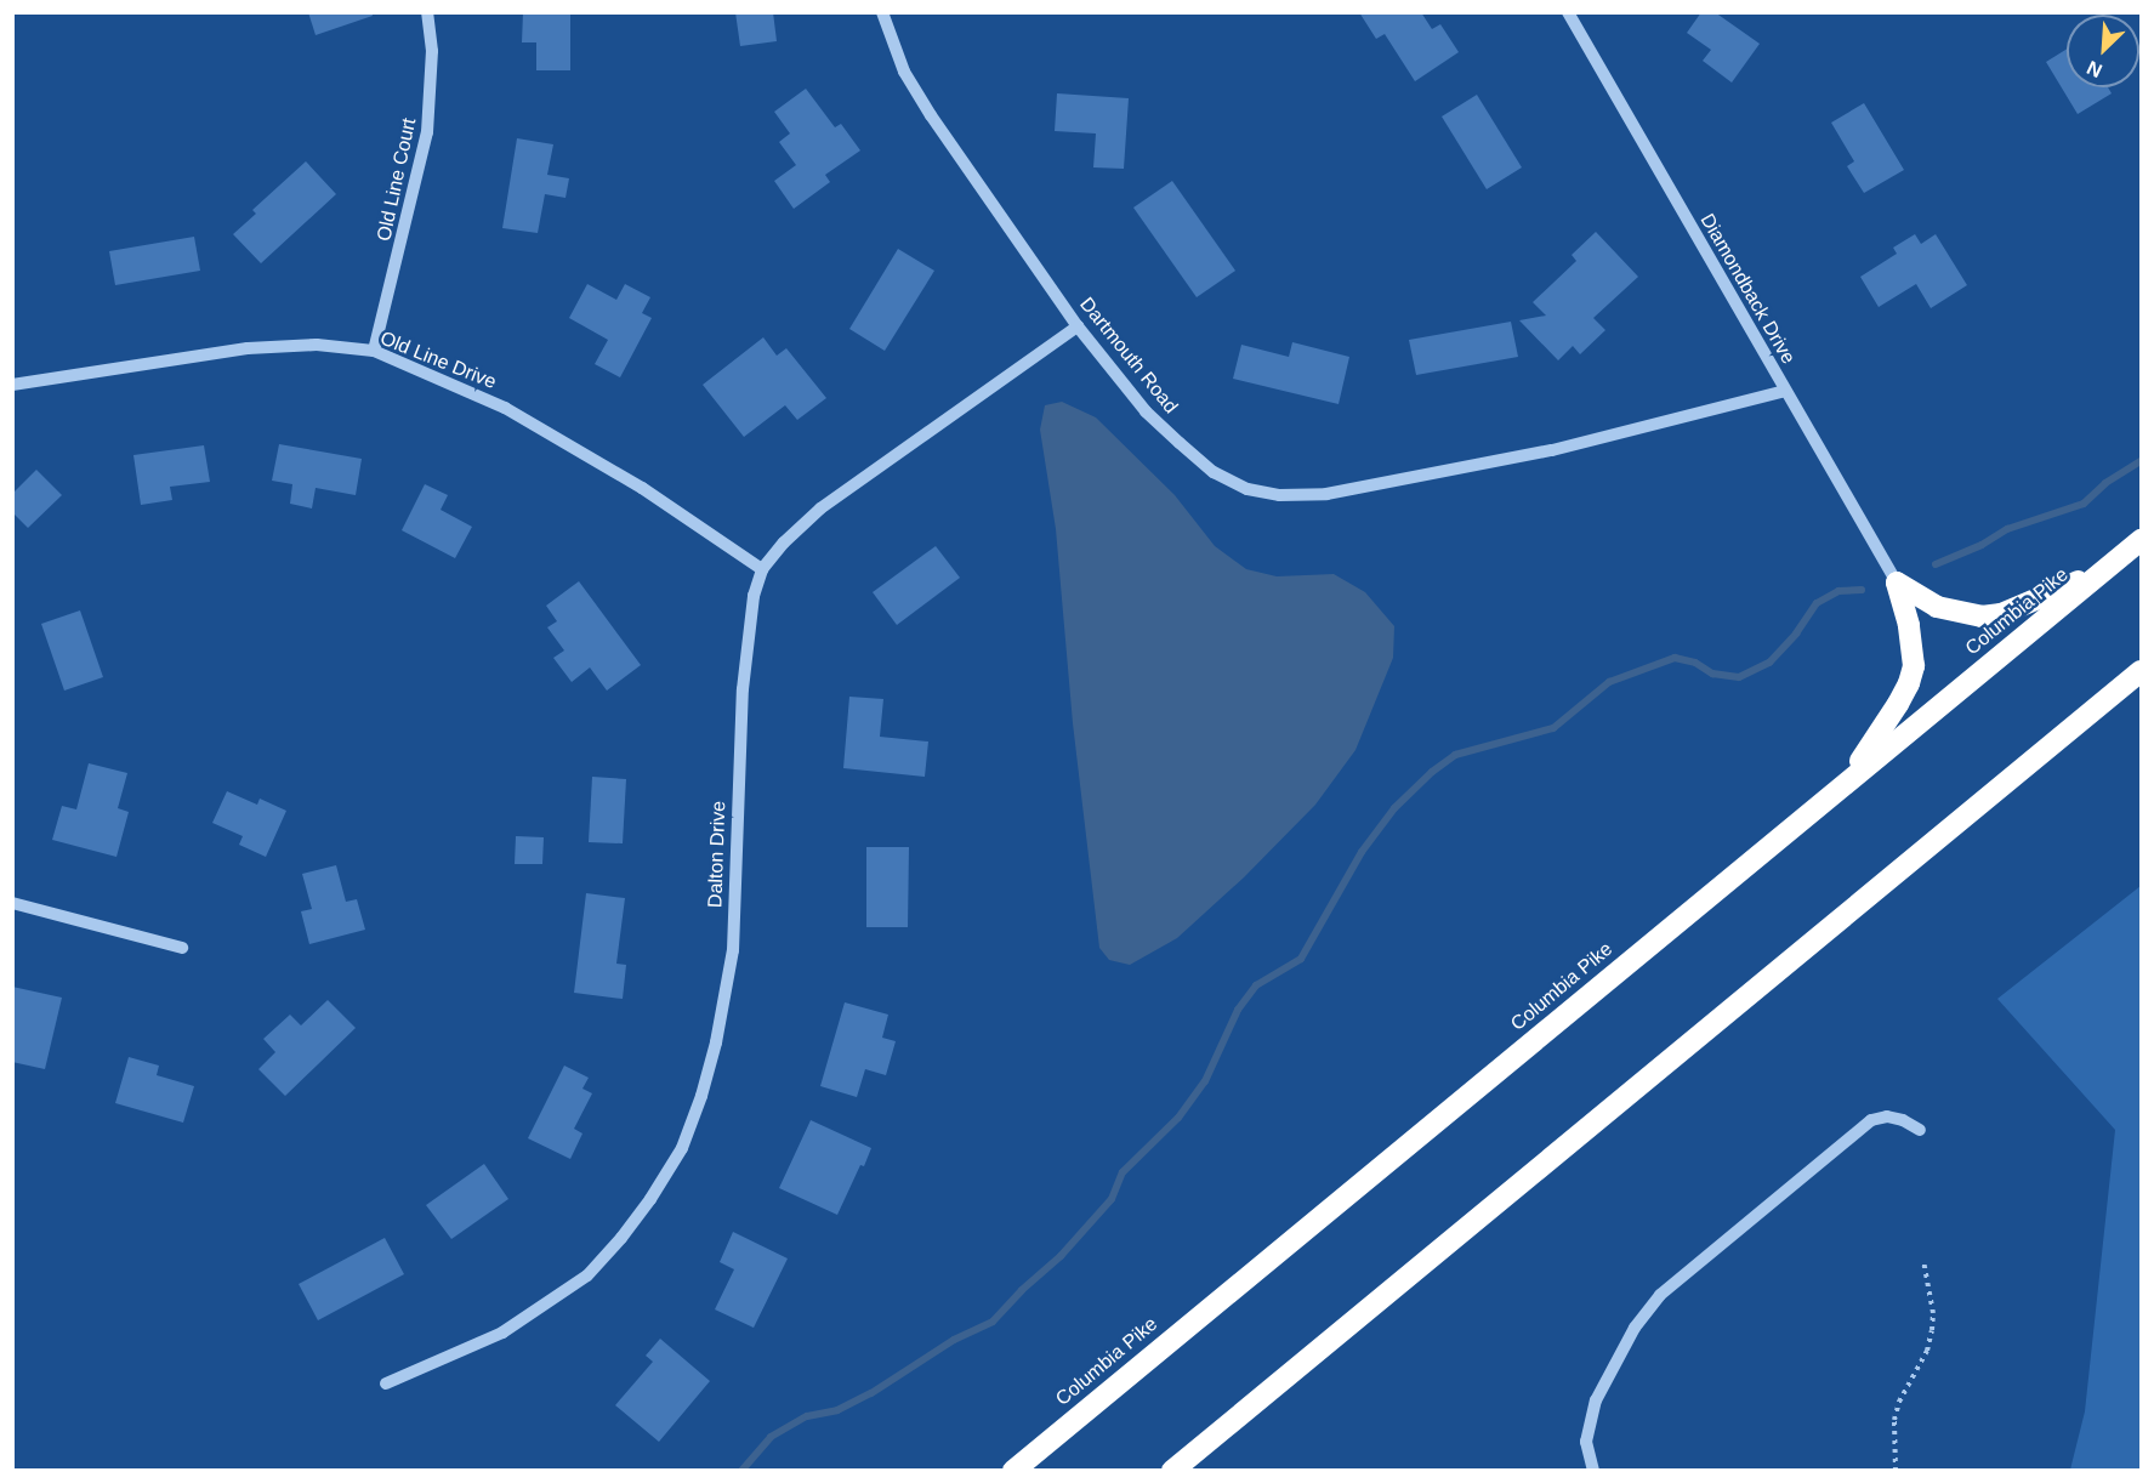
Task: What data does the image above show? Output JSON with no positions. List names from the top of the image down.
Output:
{
  "streets": {
    "highway": ["Columbia Pike"],
    "street": [
      "Old Line Court",
      "Diamondback Drive",
      "Dartmouth Road",
      "Old Line Drive",
      "Dalton Drive"
    ]
  },
  "crossings": [
    ["Old Line Court", "Old Line Drive"],
    ["Diamondback Drive", "Dartmouth Road"],
    ["Dartmouth Road", "Dalton Drive"],
    ["Old Line Drive", "Dalton Drive"]
  ],
  "north": "bottom left"
}
